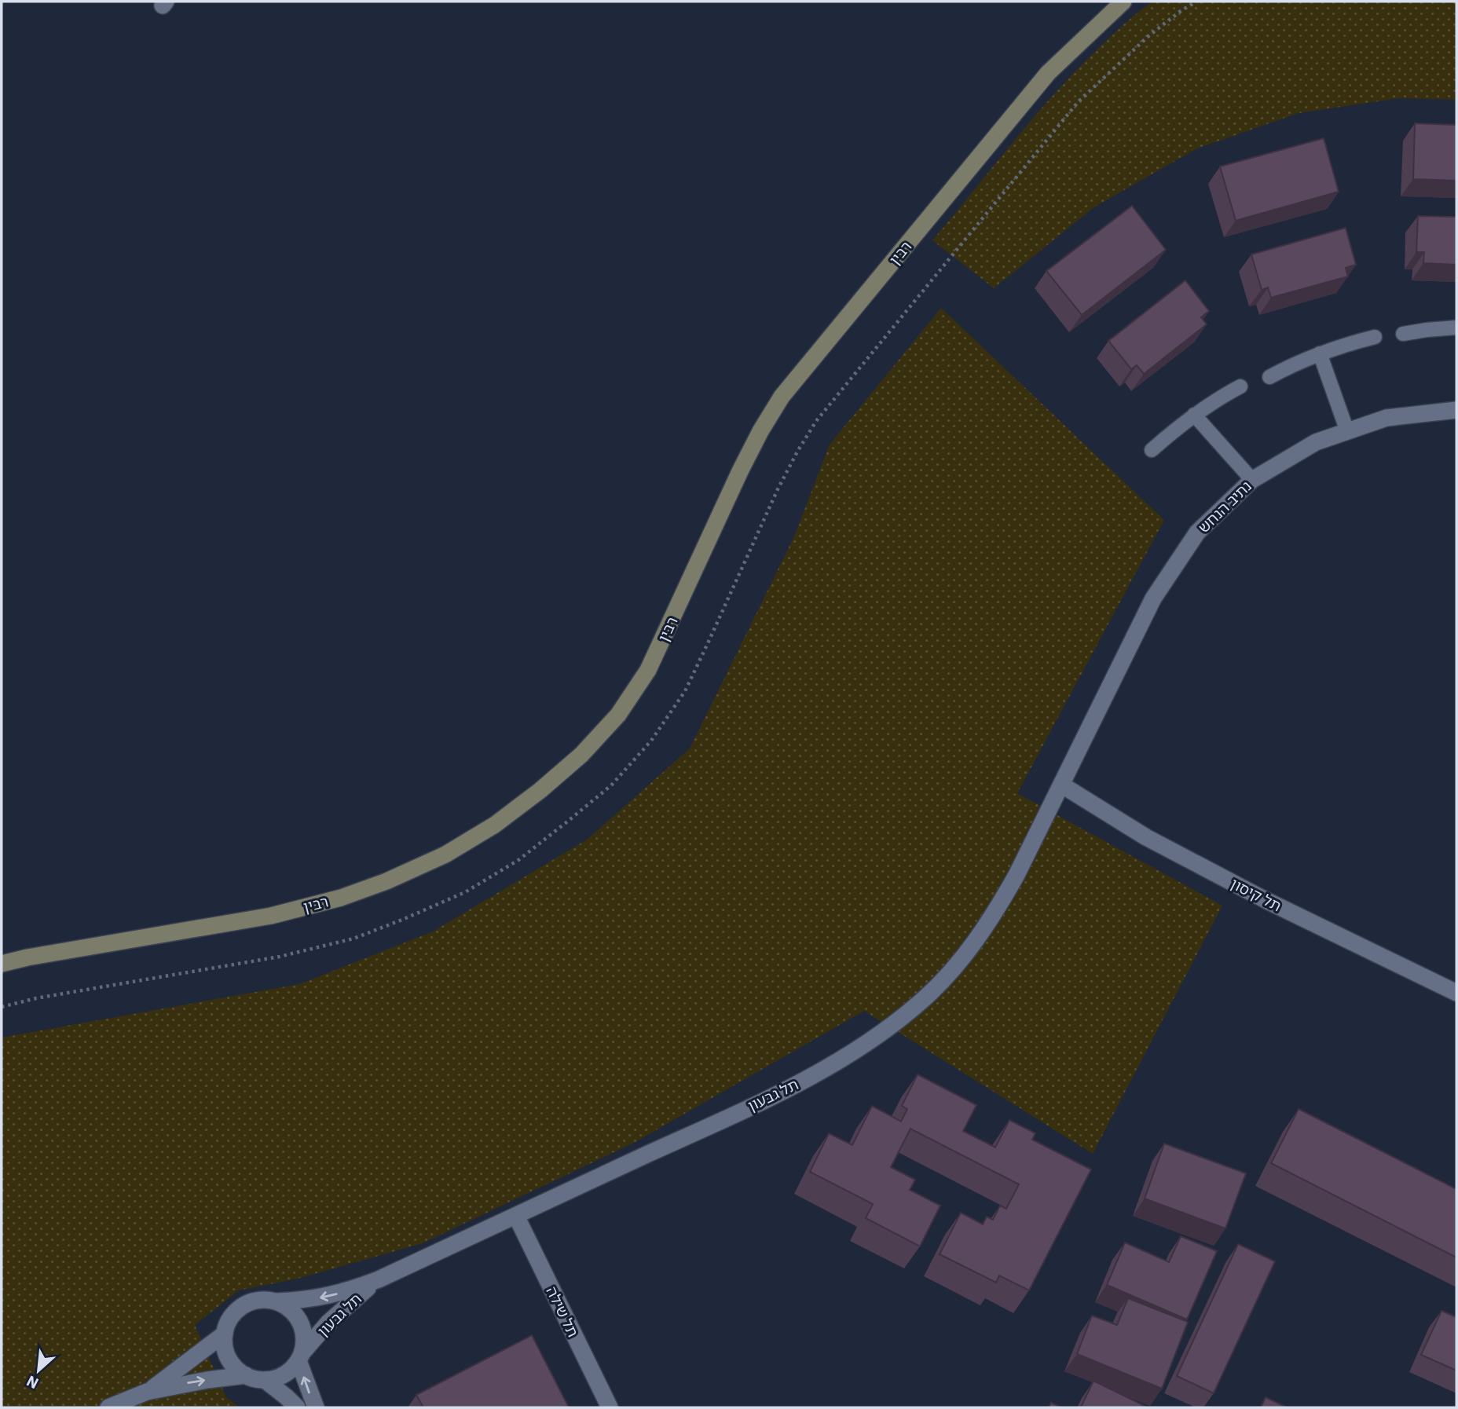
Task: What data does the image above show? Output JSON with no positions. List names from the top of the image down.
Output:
{
  "streets": {
    "street": [
      "רבין",
      "נתיב הנחש",
      "תל קיסון",
      "תל גבעון",
      "תל שילה"
    ]
  },
  "crossings": [
    ["נתיב הנחש", "תל קיסון"],
    ["נתיב הנחש", "תל גבעון"],
    ["תל קיסון", "תל גבעון"],
    ["תל גבעון", "תל שילה"]
  ],
  "north": "bottom left"
}
